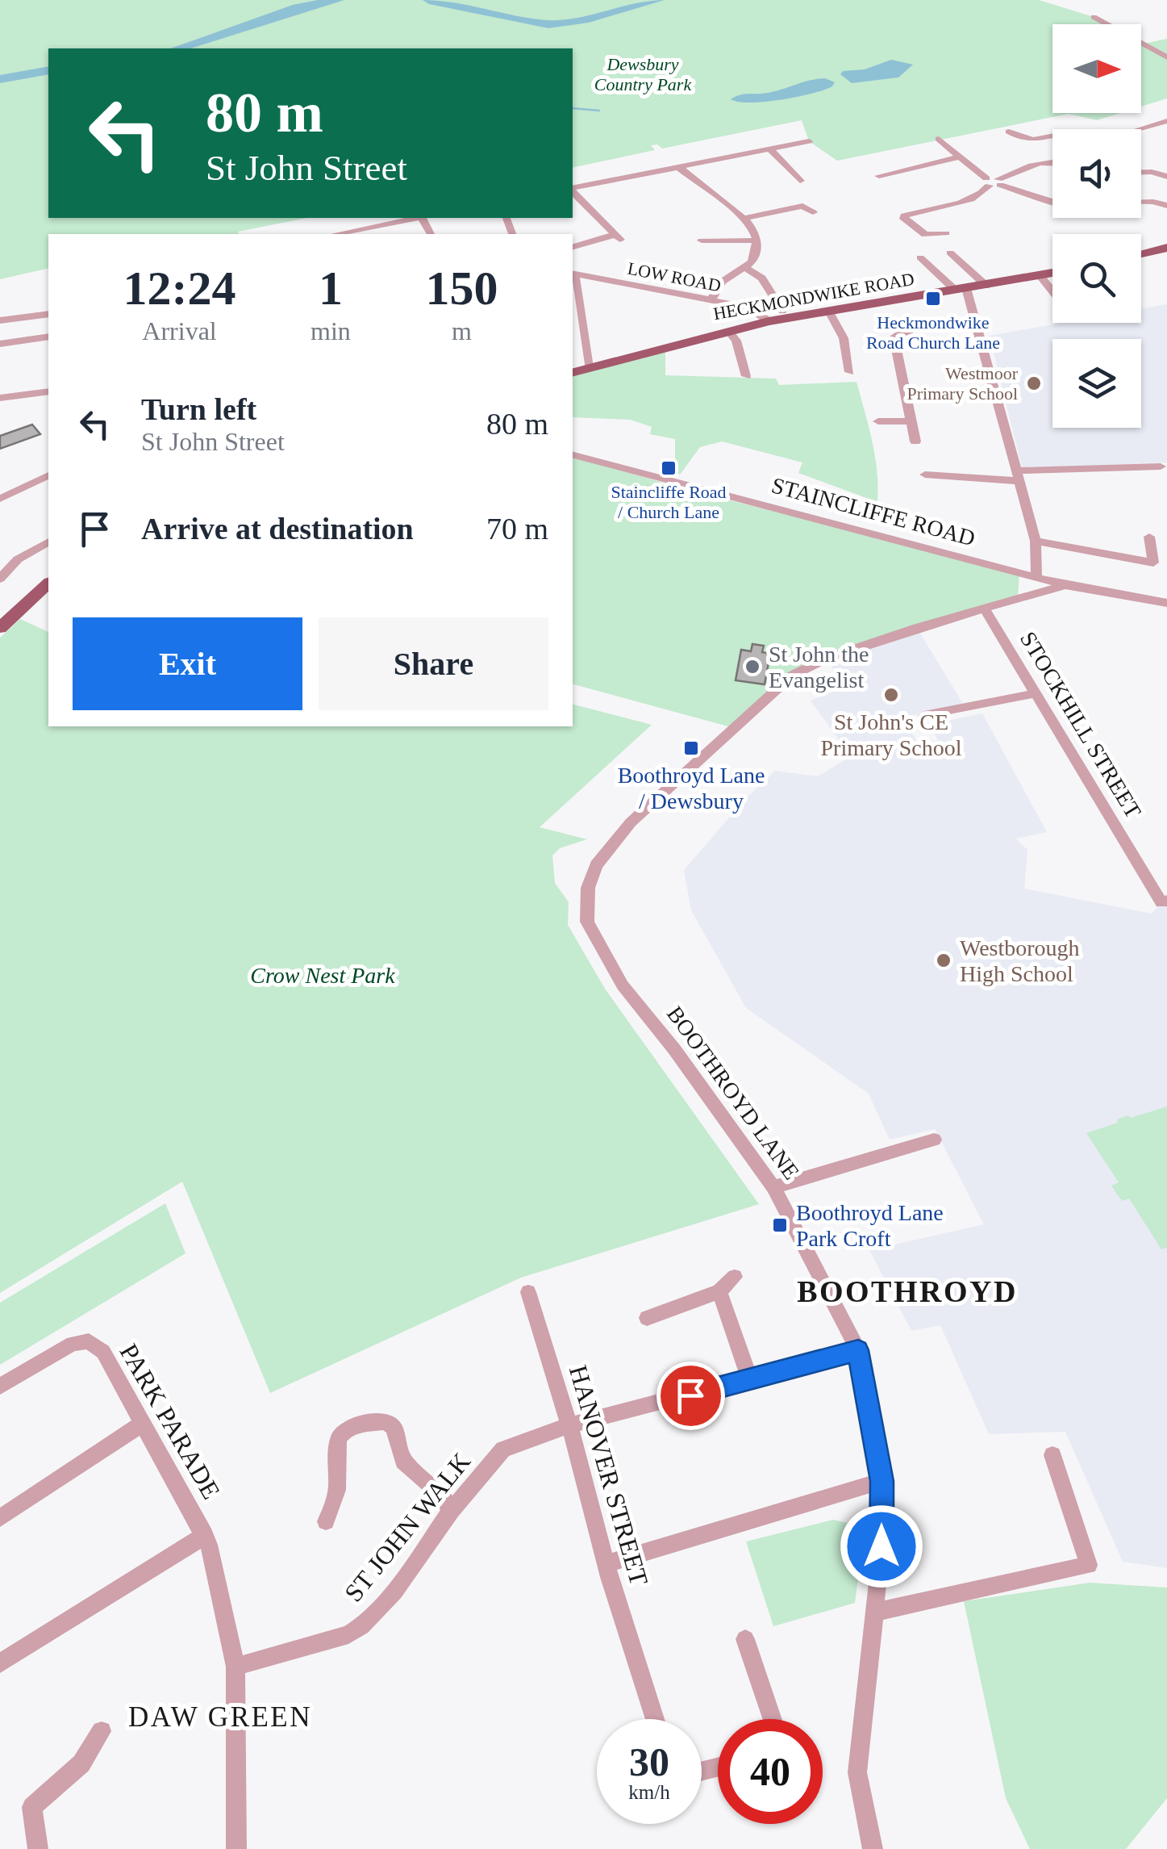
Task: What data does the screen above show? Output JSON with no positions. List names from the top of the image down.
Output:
{
  "streets": {
    "main road": ["HECKMONDWIKE ROAD"],
    "street": [
      "LOW ROAD",
      "STAINCLIFFE ROAD",
      "STOCKHILL STREET",
      "BOOTHROYD LANE",
      "PARK PARADE",
      "HANOVER STREET",
      "ST JOHN WALK"
    ]
  },
  "crossings": [
    ["LOW ROAD", "HECKMONDWIKE ROAD"],
    ["STAINCLIFFE ROAD", "BOOTHROYD LANE"],
    ["STOCKHILL STREET", "BOOTHROYD LANE"],
    ["BOOTHROYD LANE", "ST JOHN WALK"],
    ["PARK PARADE", "ST JOHN WALK"],
    ["HANOVER STREET", "ST JOHN WALK"]
  ],
  "districts": ["BOOTHROYD", "DAW GREEN"],
  "parks": ["Dewsbury Country Park", "Crow Nest Park"],
  "places": {
    "transit": [
      "Heckmondwike Road Church Lane",
      "Staincliffe Road / Church Lane",
      "Boothroyd Lane / Dewsbury",
      "Boothroyd Lane Park Croft"
    ],
    "other": [
      "Westmoor Primary School",
      "St John the Evangelist",
      "St John's CE Primary School",
      "Westborough High School"
    ]
  },
  "north": "right",
  "page": {
    "turn": ["80 m", "St John Street"],
    "eta": [
      "12:24",
      "Arrival",
      "1",
      "min",
      "150",
      "m"
    ],
    "list": [
      {
        "name": "Turn left",
        "note": "St John Street",
        "value": "80 m"
      },
      {
        "name": "Arrive at destination",
        "value": "70 m"
      }
    ],
    "buttons": ["Exit", "Share"],
    "speed": "30 km/h",
    "limit": "40"
  }
}
